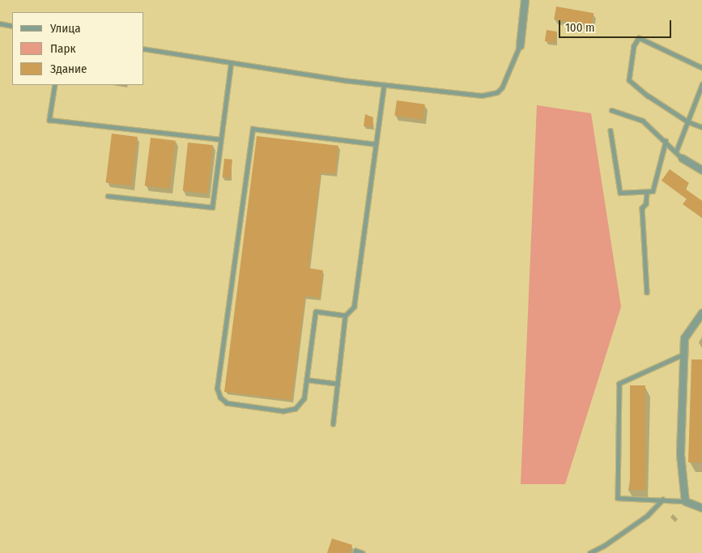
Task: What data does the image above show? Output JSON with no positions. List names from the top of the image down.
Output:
{
  "legend": ["Улица", "Парк", "Здание"],
  "scale_bar": "100 m"
}
